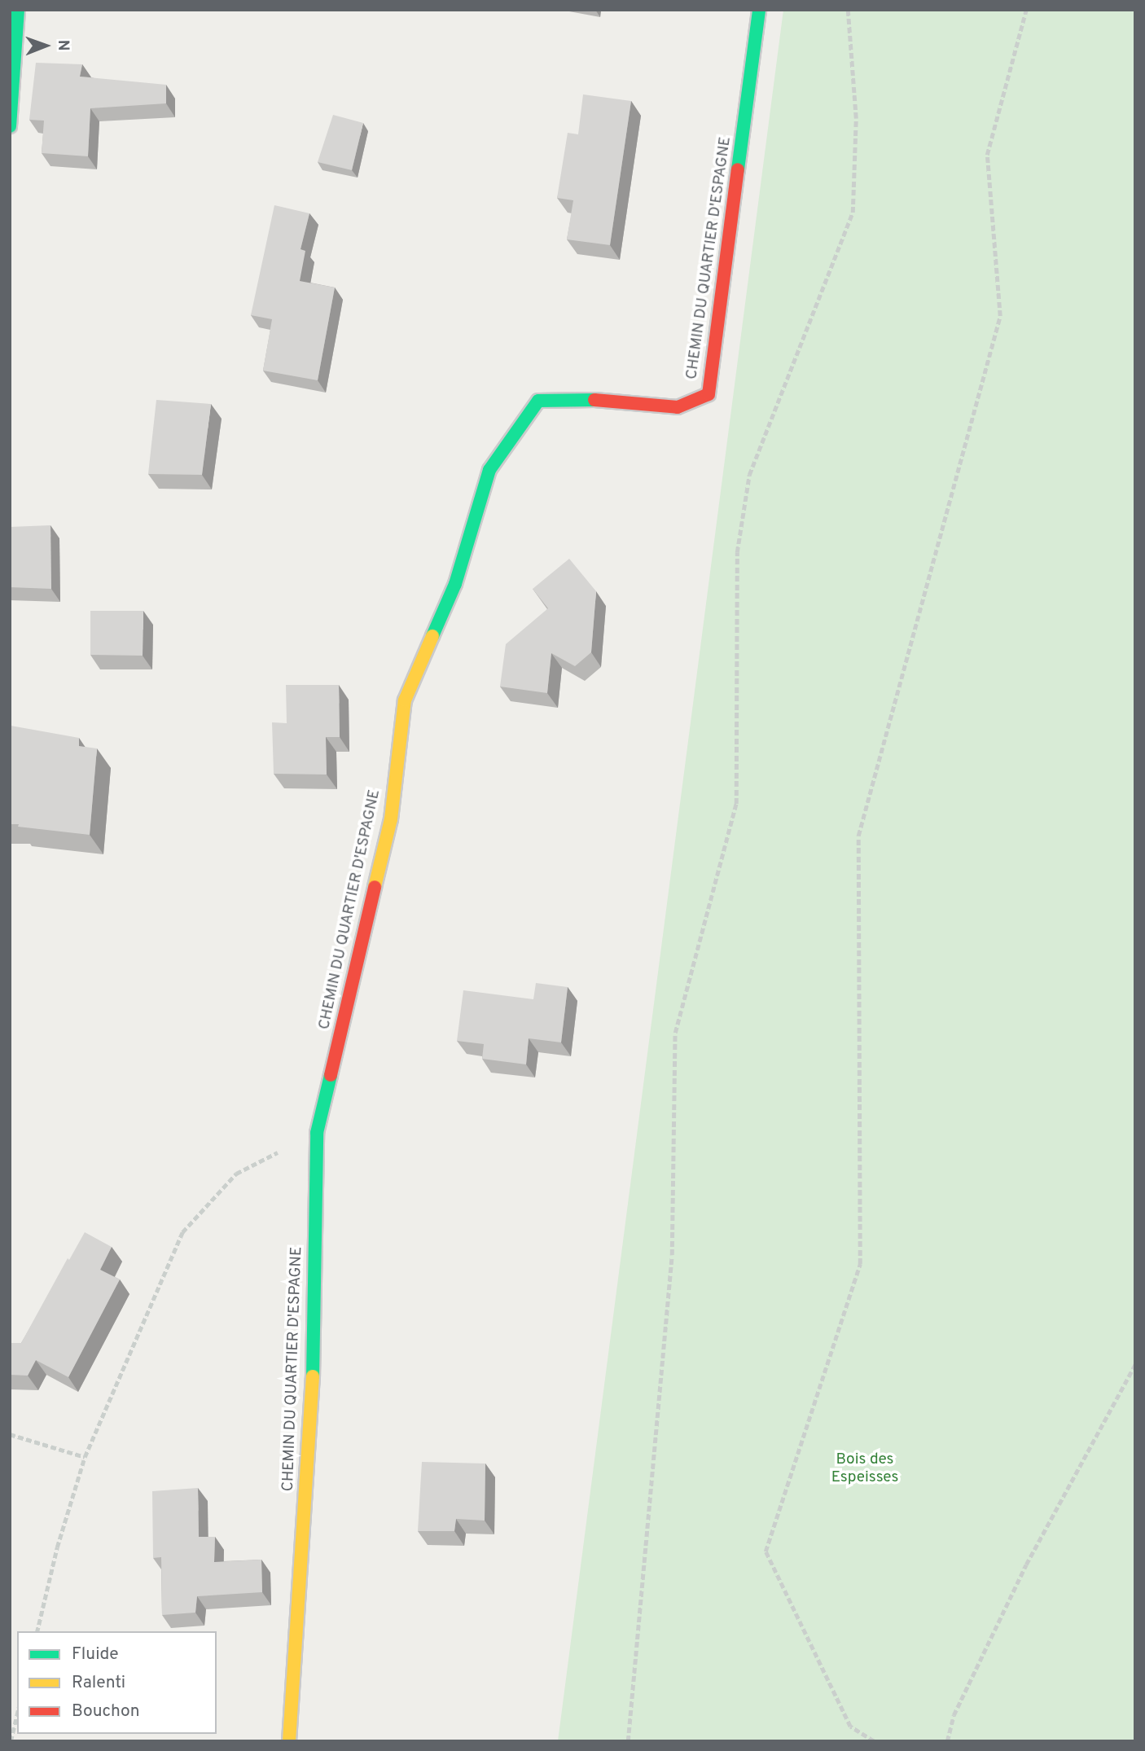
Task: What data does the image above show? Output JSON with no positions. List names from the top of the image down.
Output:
{
  "streets": {
    "street": ["CHEMIN DU QUARTIER D'ESPAGNE"]
  },
  "parks": ["Bois des Espeisses"],
  "legend": ["Fluide", "Ralenti", "Bouchon"],
  "north": "right"
}
